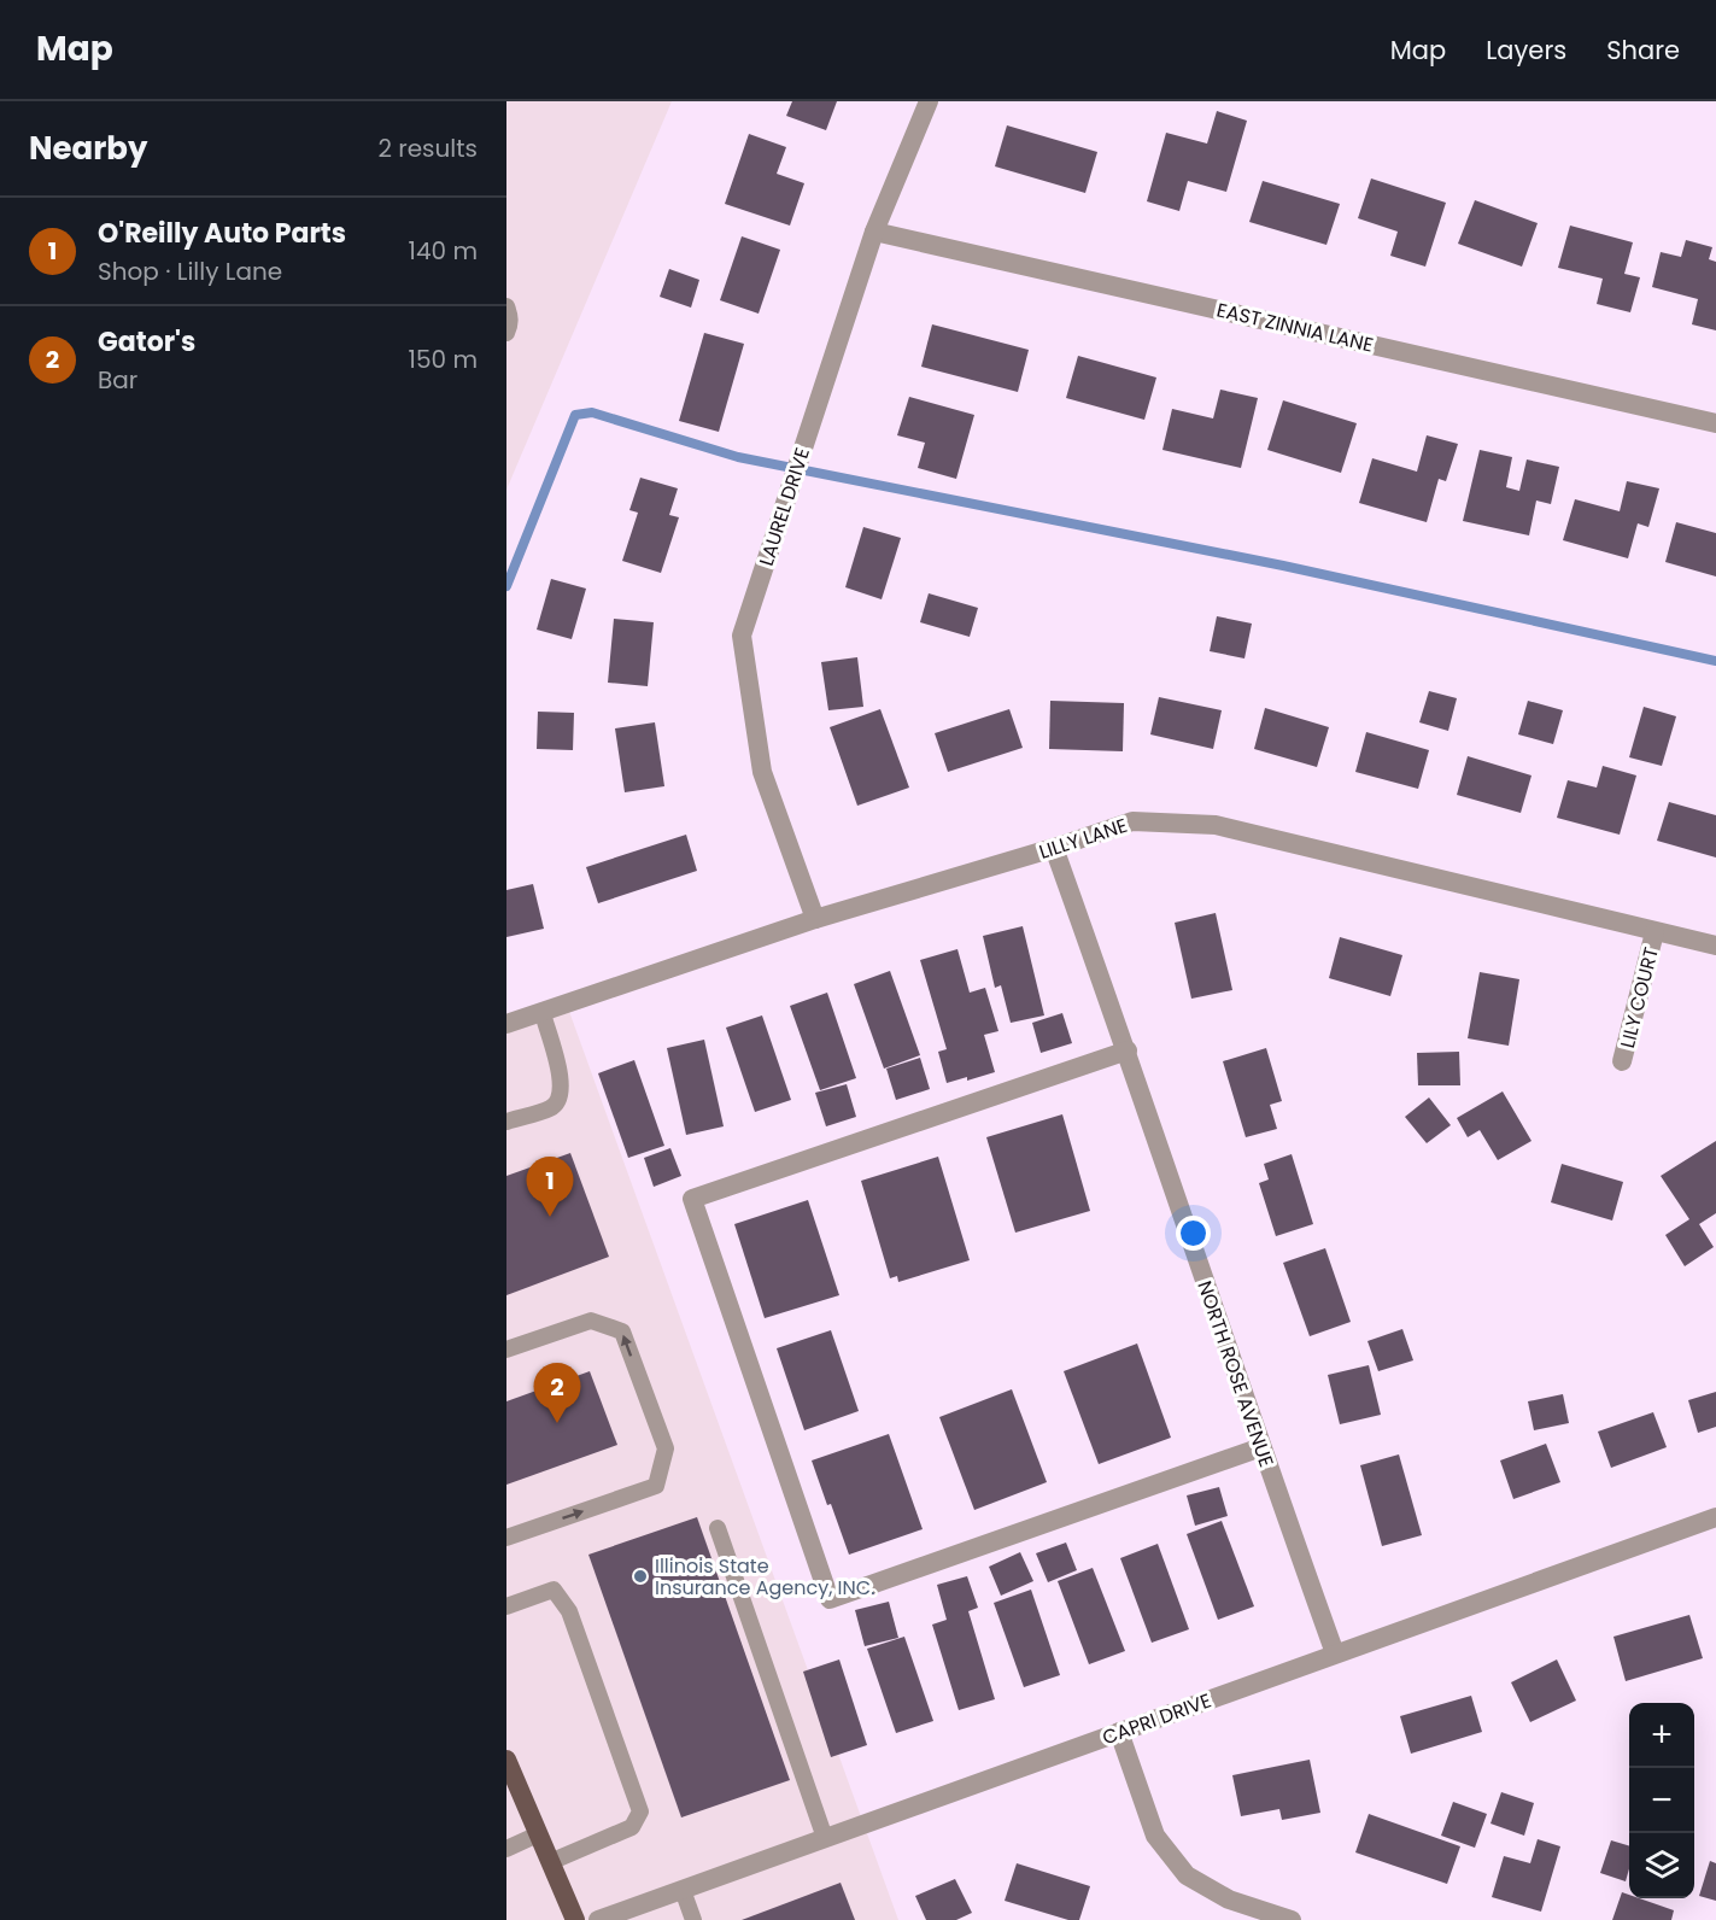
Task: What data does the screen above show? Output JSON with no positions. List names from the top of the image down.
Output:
{
  "streets": {
    "street": [
      "EAST ZINNIA LANE",
      "LAUREL DRIVE",
      "LILLY LANE",
      "LILY COURT",
      "NORTH ROSE AVENUE",
      "CAPRI DRIVE"
    ]
  },
  "crossings": [
    ["EAST ZINNIA LANE", "LAUREL DRIVE"],
    ["LAUREL DRIVE", "LILLY LANE"],
    ["LILLY LANE", "LILY COURT"],
    ["LILLY LANE", "NORTH ROSE AVENUE"],
    ["NORTH ROSE AVENUE", "CAPRI DRIVE"]
  ],
  "places": ["Illinois State Insurance Agency, INC."],
  "page": {
    "header": "Map",
    "nav": ["Map", "Layers", "Share"],
    "heading": ["Nearby", "2 results"],
    "list": [
      {
        "mark": "1",
        "name": "O'Reilly Auto Parts",
        "note": "Shop · Lilly Lane",
        "value": "140 m"
      },
      {
        "mark": "2",
        "name": "Gator's",
        "note": "Bar",
        "value": "150 m"
      }
    ],
    "pins": ["1", "2"],
    "map_buttons": ["+", "−"]
  }
}
